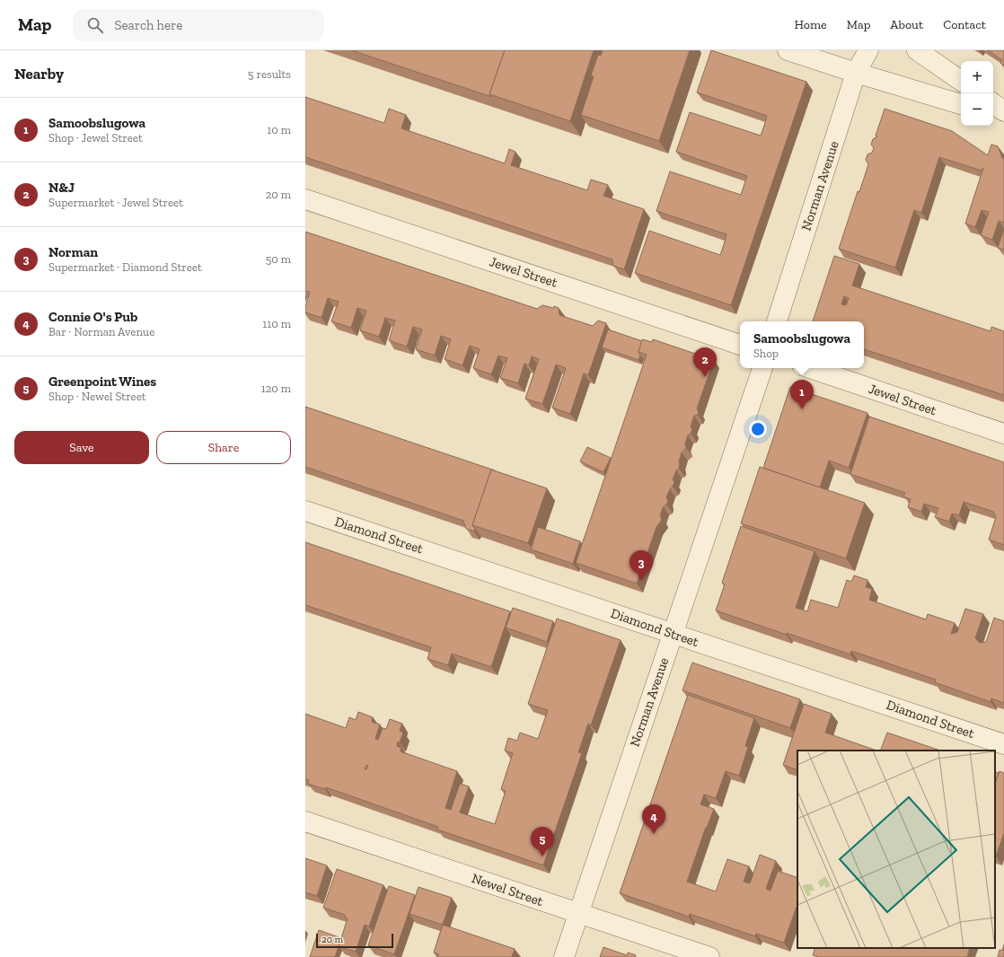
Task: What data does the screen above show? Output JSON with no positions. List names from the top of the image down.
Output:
{
  "streets": {
    "street": [
      "Norman Avenue",
      "Jewel Street",
      "Diamond Street",
      "Newel Street"
    ]
  },
  "crossings": [
    ["Norman Avenue", "Diamond Street"],
    ["Norman Avenue", "Newel Street"]
  ],
  "scale_bar": "20 m",
  "page": {
    "header": "Map",
    "search": "Search here",
    "nav": [
      "Home",
      "Map",
      "About",
      "Contact"
    ],
    "heading": ["Nearby", "5 results"],
    "map_buttons": ["+", "−"],
    "list": [
      {
        "mark": "1",
        "name": "Samoobslugowa",
        "note": "Shop · Jewel Street",
        "value": "10 m"
      },
      {
        "mark": "2",
        "name": "N&J",
        "note": "Supermarket · Jewel Street",
        "value": "20 m"
      },
      {
        "mark": "3",
        "name": "Norman",
        "note": "Supermarket · Diamond Street",
        "value": "50 m"
      },
      {
        "mark": "4",
        "name": "Connie O's Pub",
        "note": "Bar · Norman Avenue",
        "value": "110 m"
      },
      {
        "mark": "5",
        "name": "Greenpoint Wines",
        "note": "Shop · Newel Street",
        "value": "120 m"
      }
    ],
    "popup": ["Samoobslugowa", "Shop"],
    "pins": [
      "2",
      "1",
      "3",
      "4",
      "5"
    ],
    "buttons": ["Save", "Share"],
    "scale": "20 m"
  }
}
